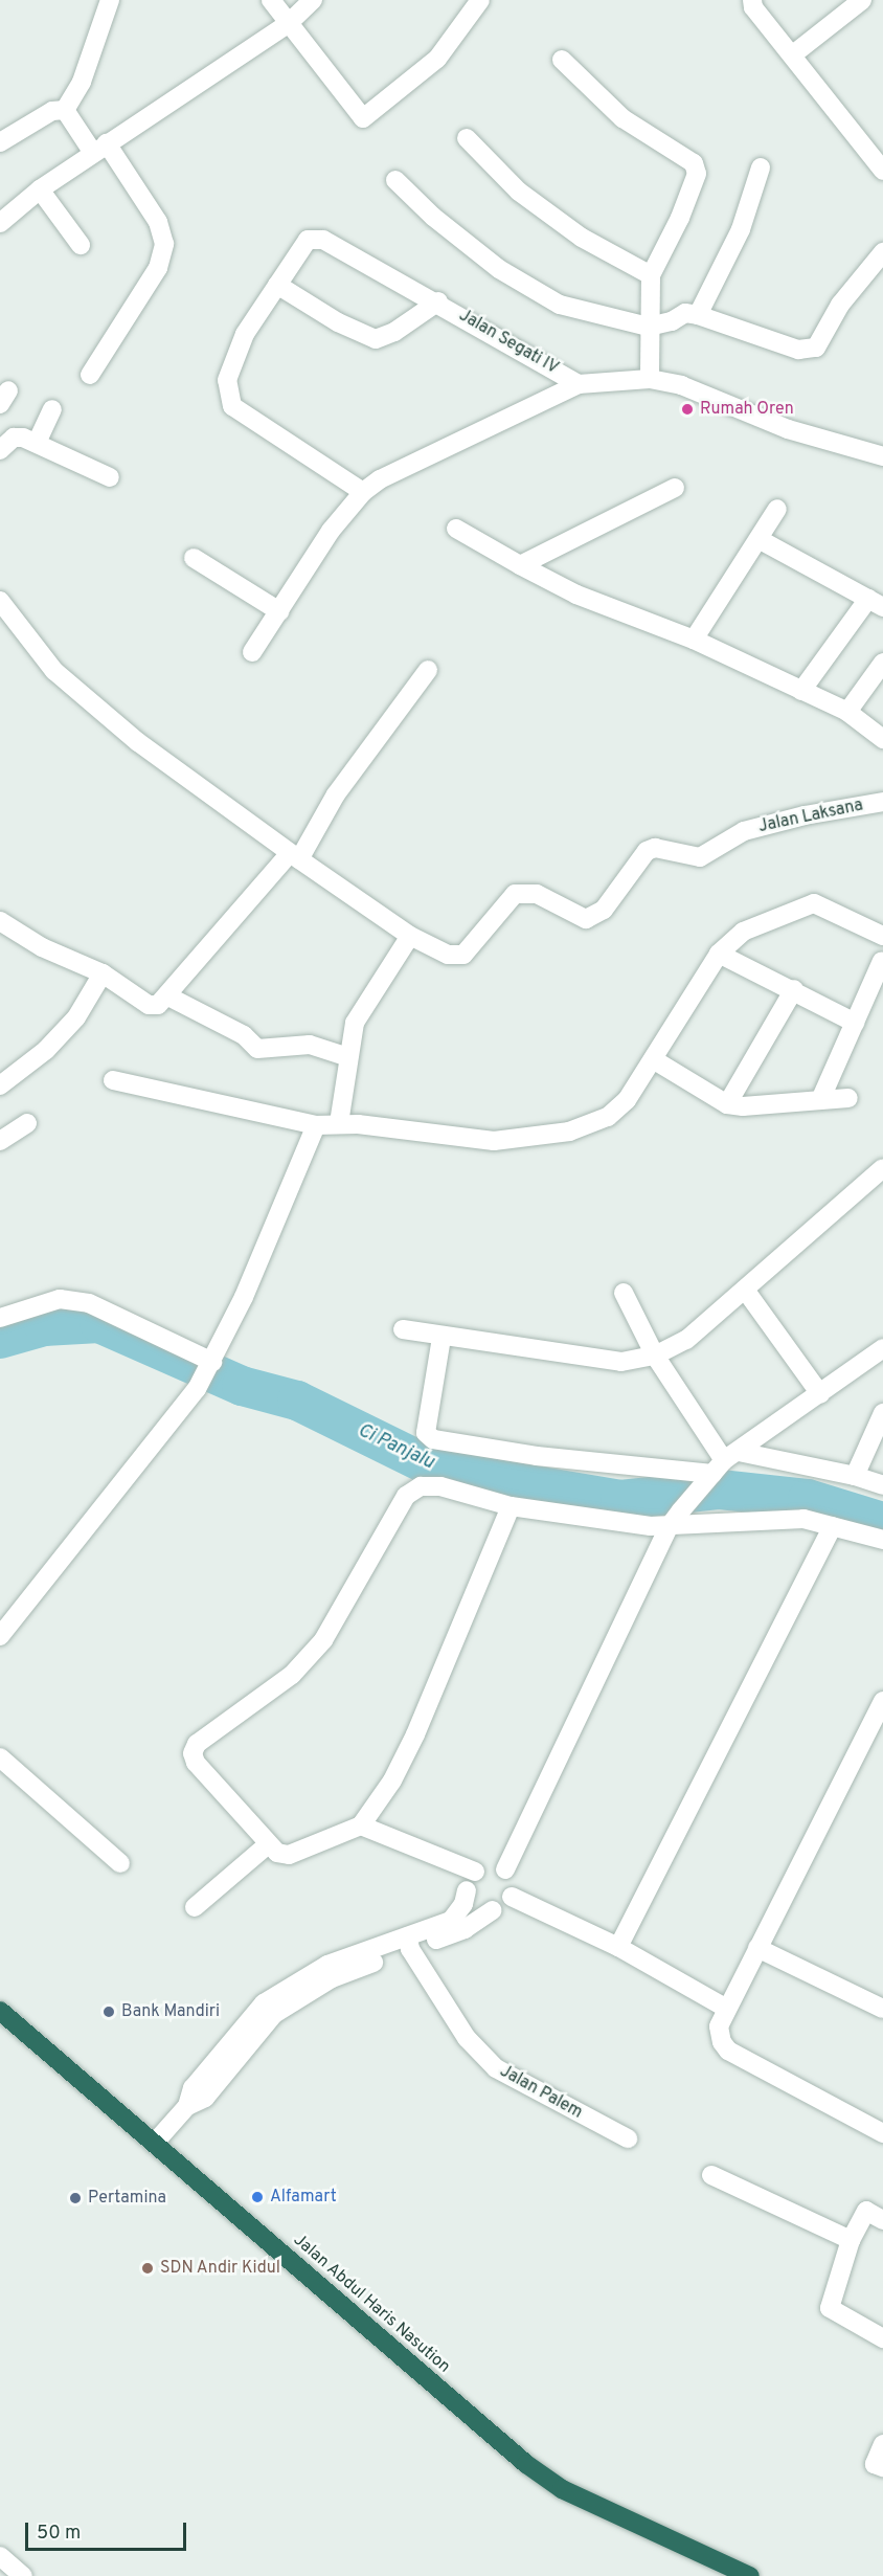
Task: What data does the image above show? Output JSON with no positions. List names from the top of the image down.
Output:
{
  "streets": {
    "highway": ["Jalan Abdul Haris Nasution"],
    "street": ["Jalan Segati IV", "Jalan Laksana", "Jalan Palem"]
  },
  "water": ["Ci Panjalu"],
  "places": [
    "Rumah Oren",
    "Bank Mandiri",
    "Alfamart",
    "Pertamina",
    "SDN Andir Kidul"
  ],
  "scale_bar": "50 m"
}
